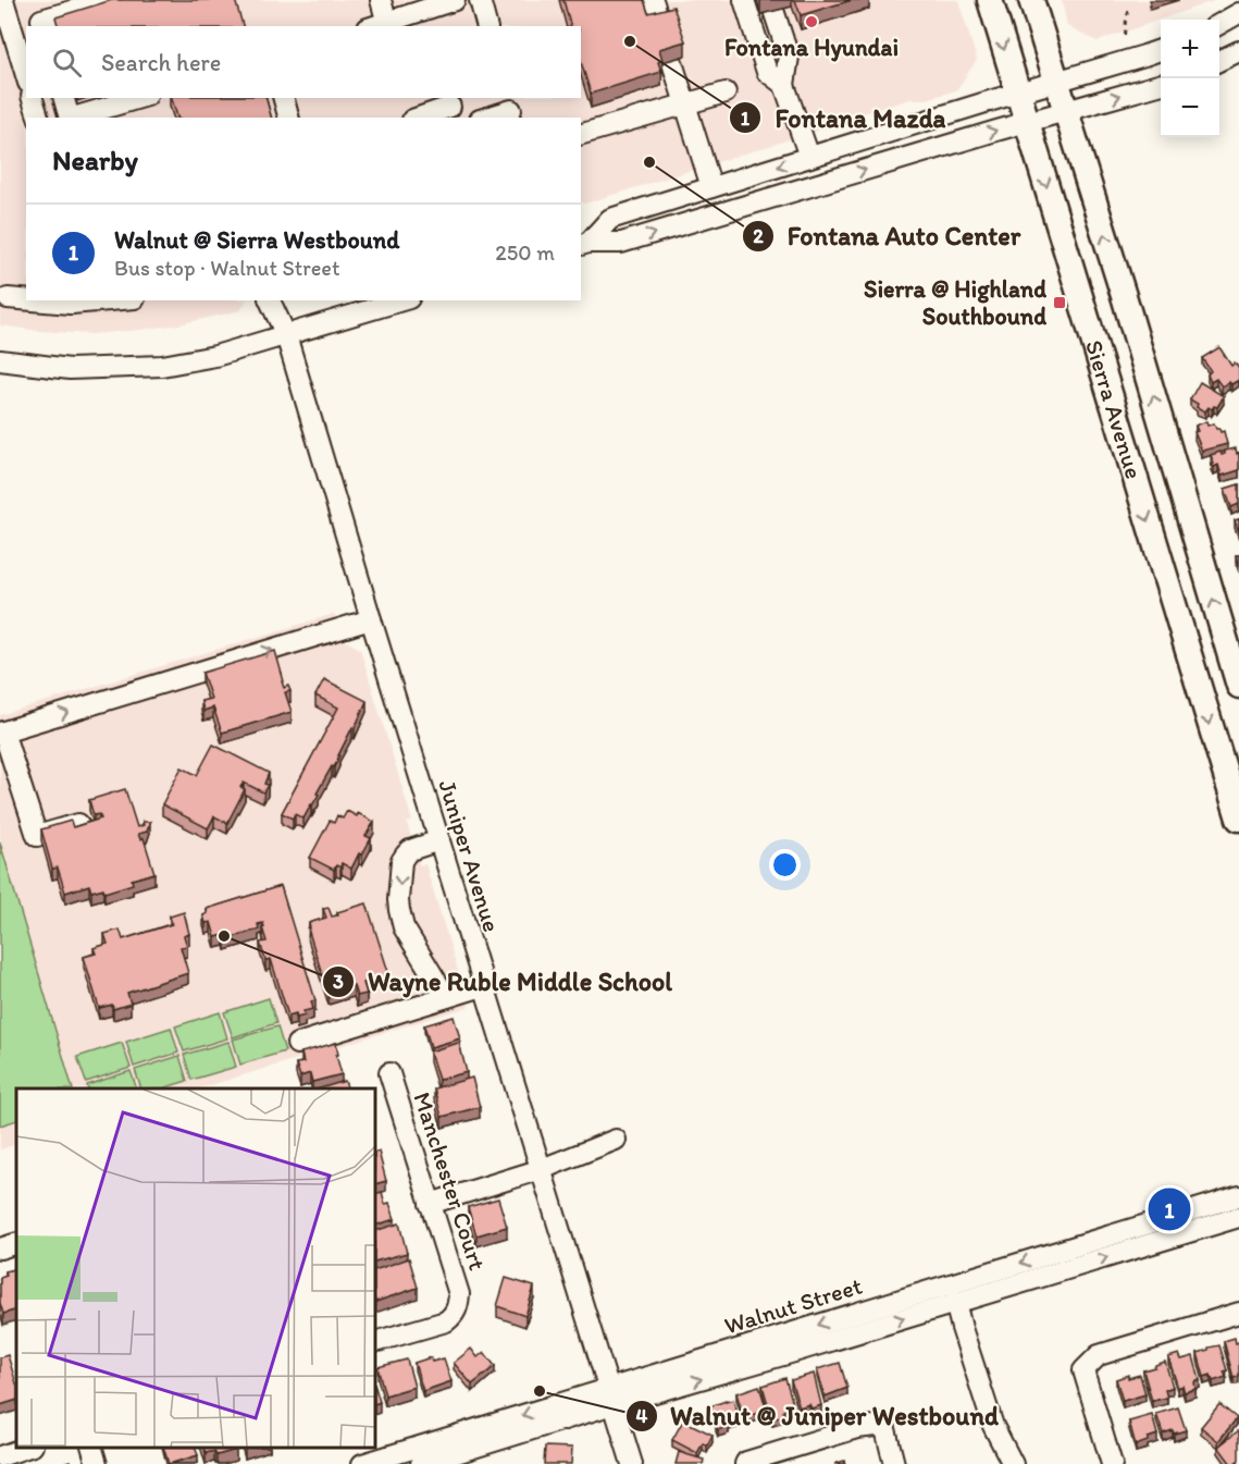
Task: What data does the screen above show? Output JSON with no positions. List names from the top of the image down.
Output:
{
  "streets": {
    "main road": ["Sierra Avenue"],
    "street": ["Juniper Avenue", "Manchester Court", "Walnut Street"]
  },
  "crossings": [
    ["Juniper Avenue", "Walnut Street"]
  ],
  "places": {
    "other": [
      "Fontana Hyundai",
      "Fontana Mazda",
      "Fontana Auto Center",
      "Wayne Ruble Middle School",
      "Walnut @ Juniper Westbound"
    ],
    "transit": ["Sierra @ Highland Southbound"]
  },
  "page": {
    "map_buttons": ["+", "−"],
    "search": "Search here",
    "heading": "Nearby",
    "list": [
      {
        "mark": "1",
        "name": "Walnut @ Sierra Westbound",
        "note": "Bus stop · Walnut Street",
        "value": "250 m"
      }
    ],
    "pins": "1"
  }
}
